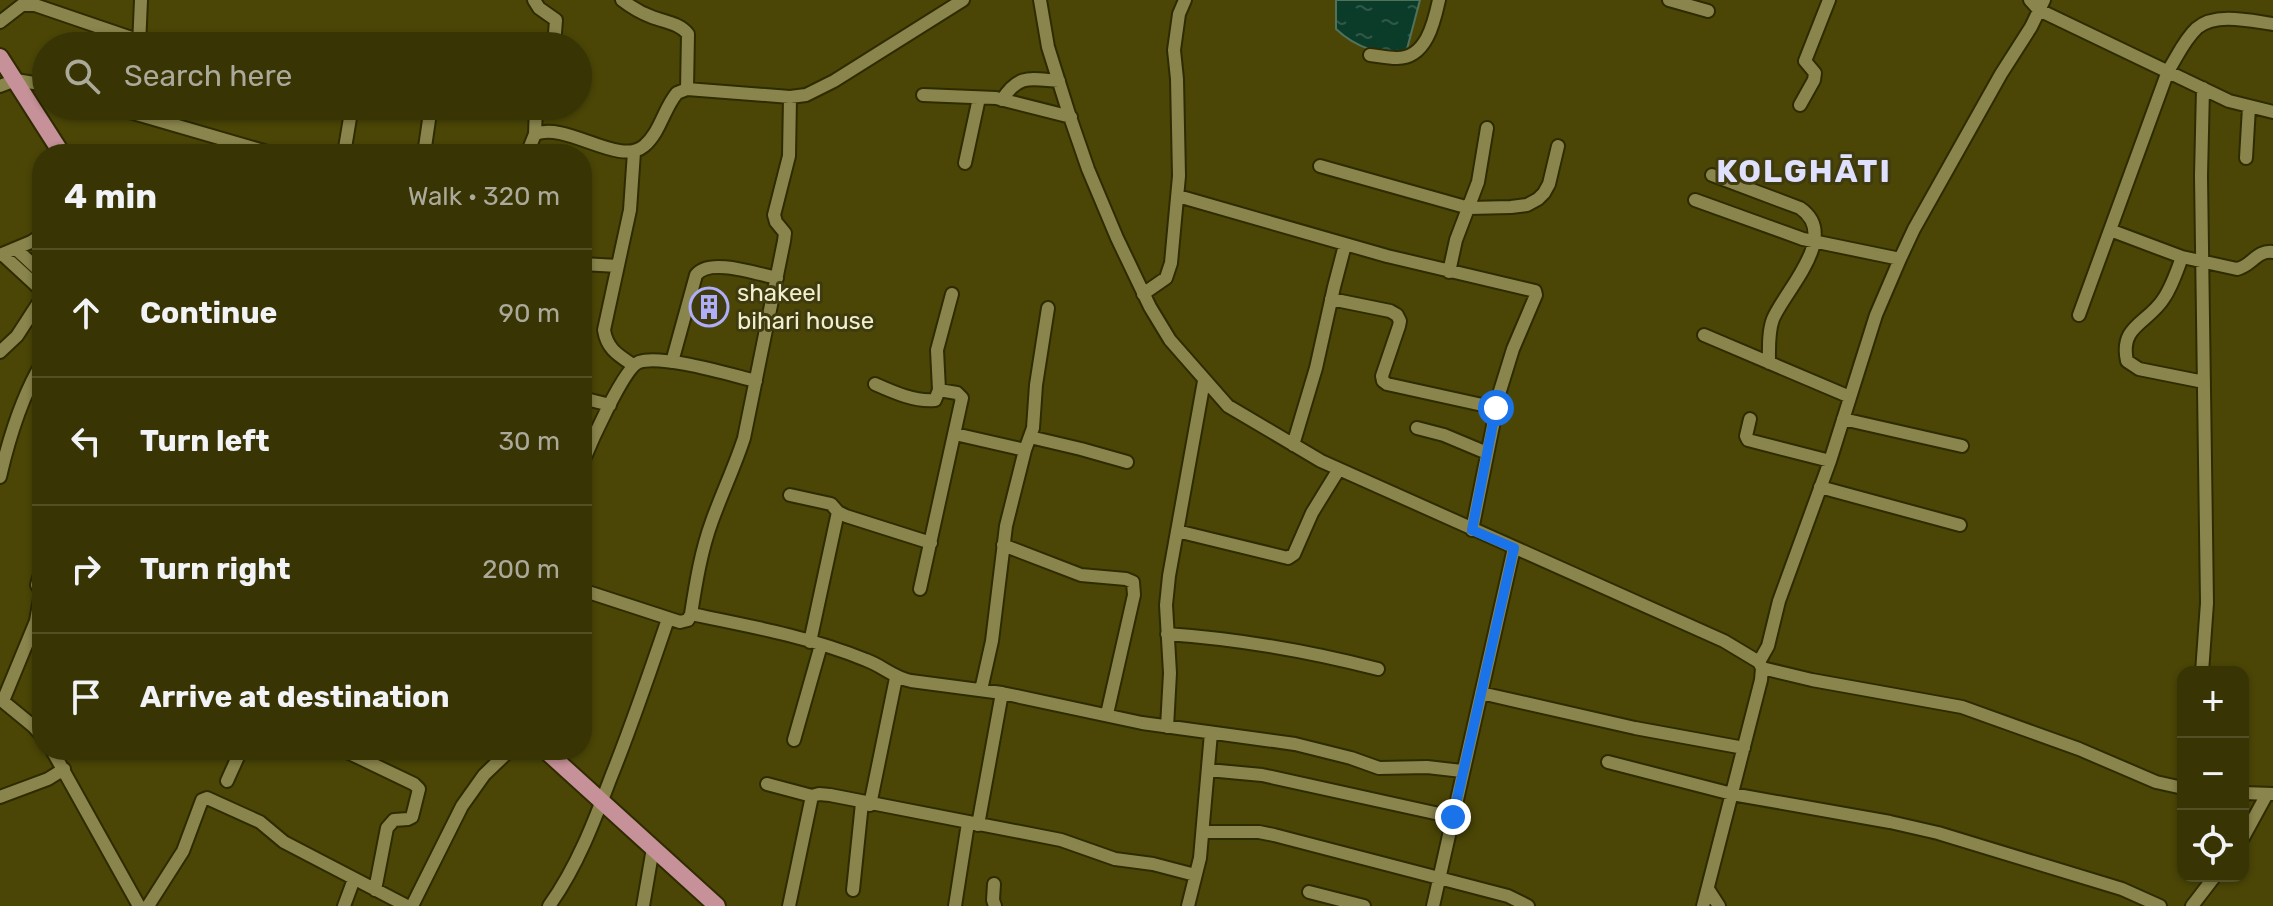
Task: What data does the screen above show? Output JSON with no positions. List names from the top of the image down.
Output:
{
  "districts": ["KOLGHĀTI"],
  "places": {
    "building": ["shakeel bihari house"]
  },
  "page": {
    "search": "Search here",
    "heading": ["4 min", "Walk · 320 m"],
    "list": [
      ["Continue", "90 m"],
      ["Turn left", "30 m"],
      ["Turn right", "200 m"],
      "Arrive at destination"
    ],
    "map_buttons": ["+", "−"]
  }
}
